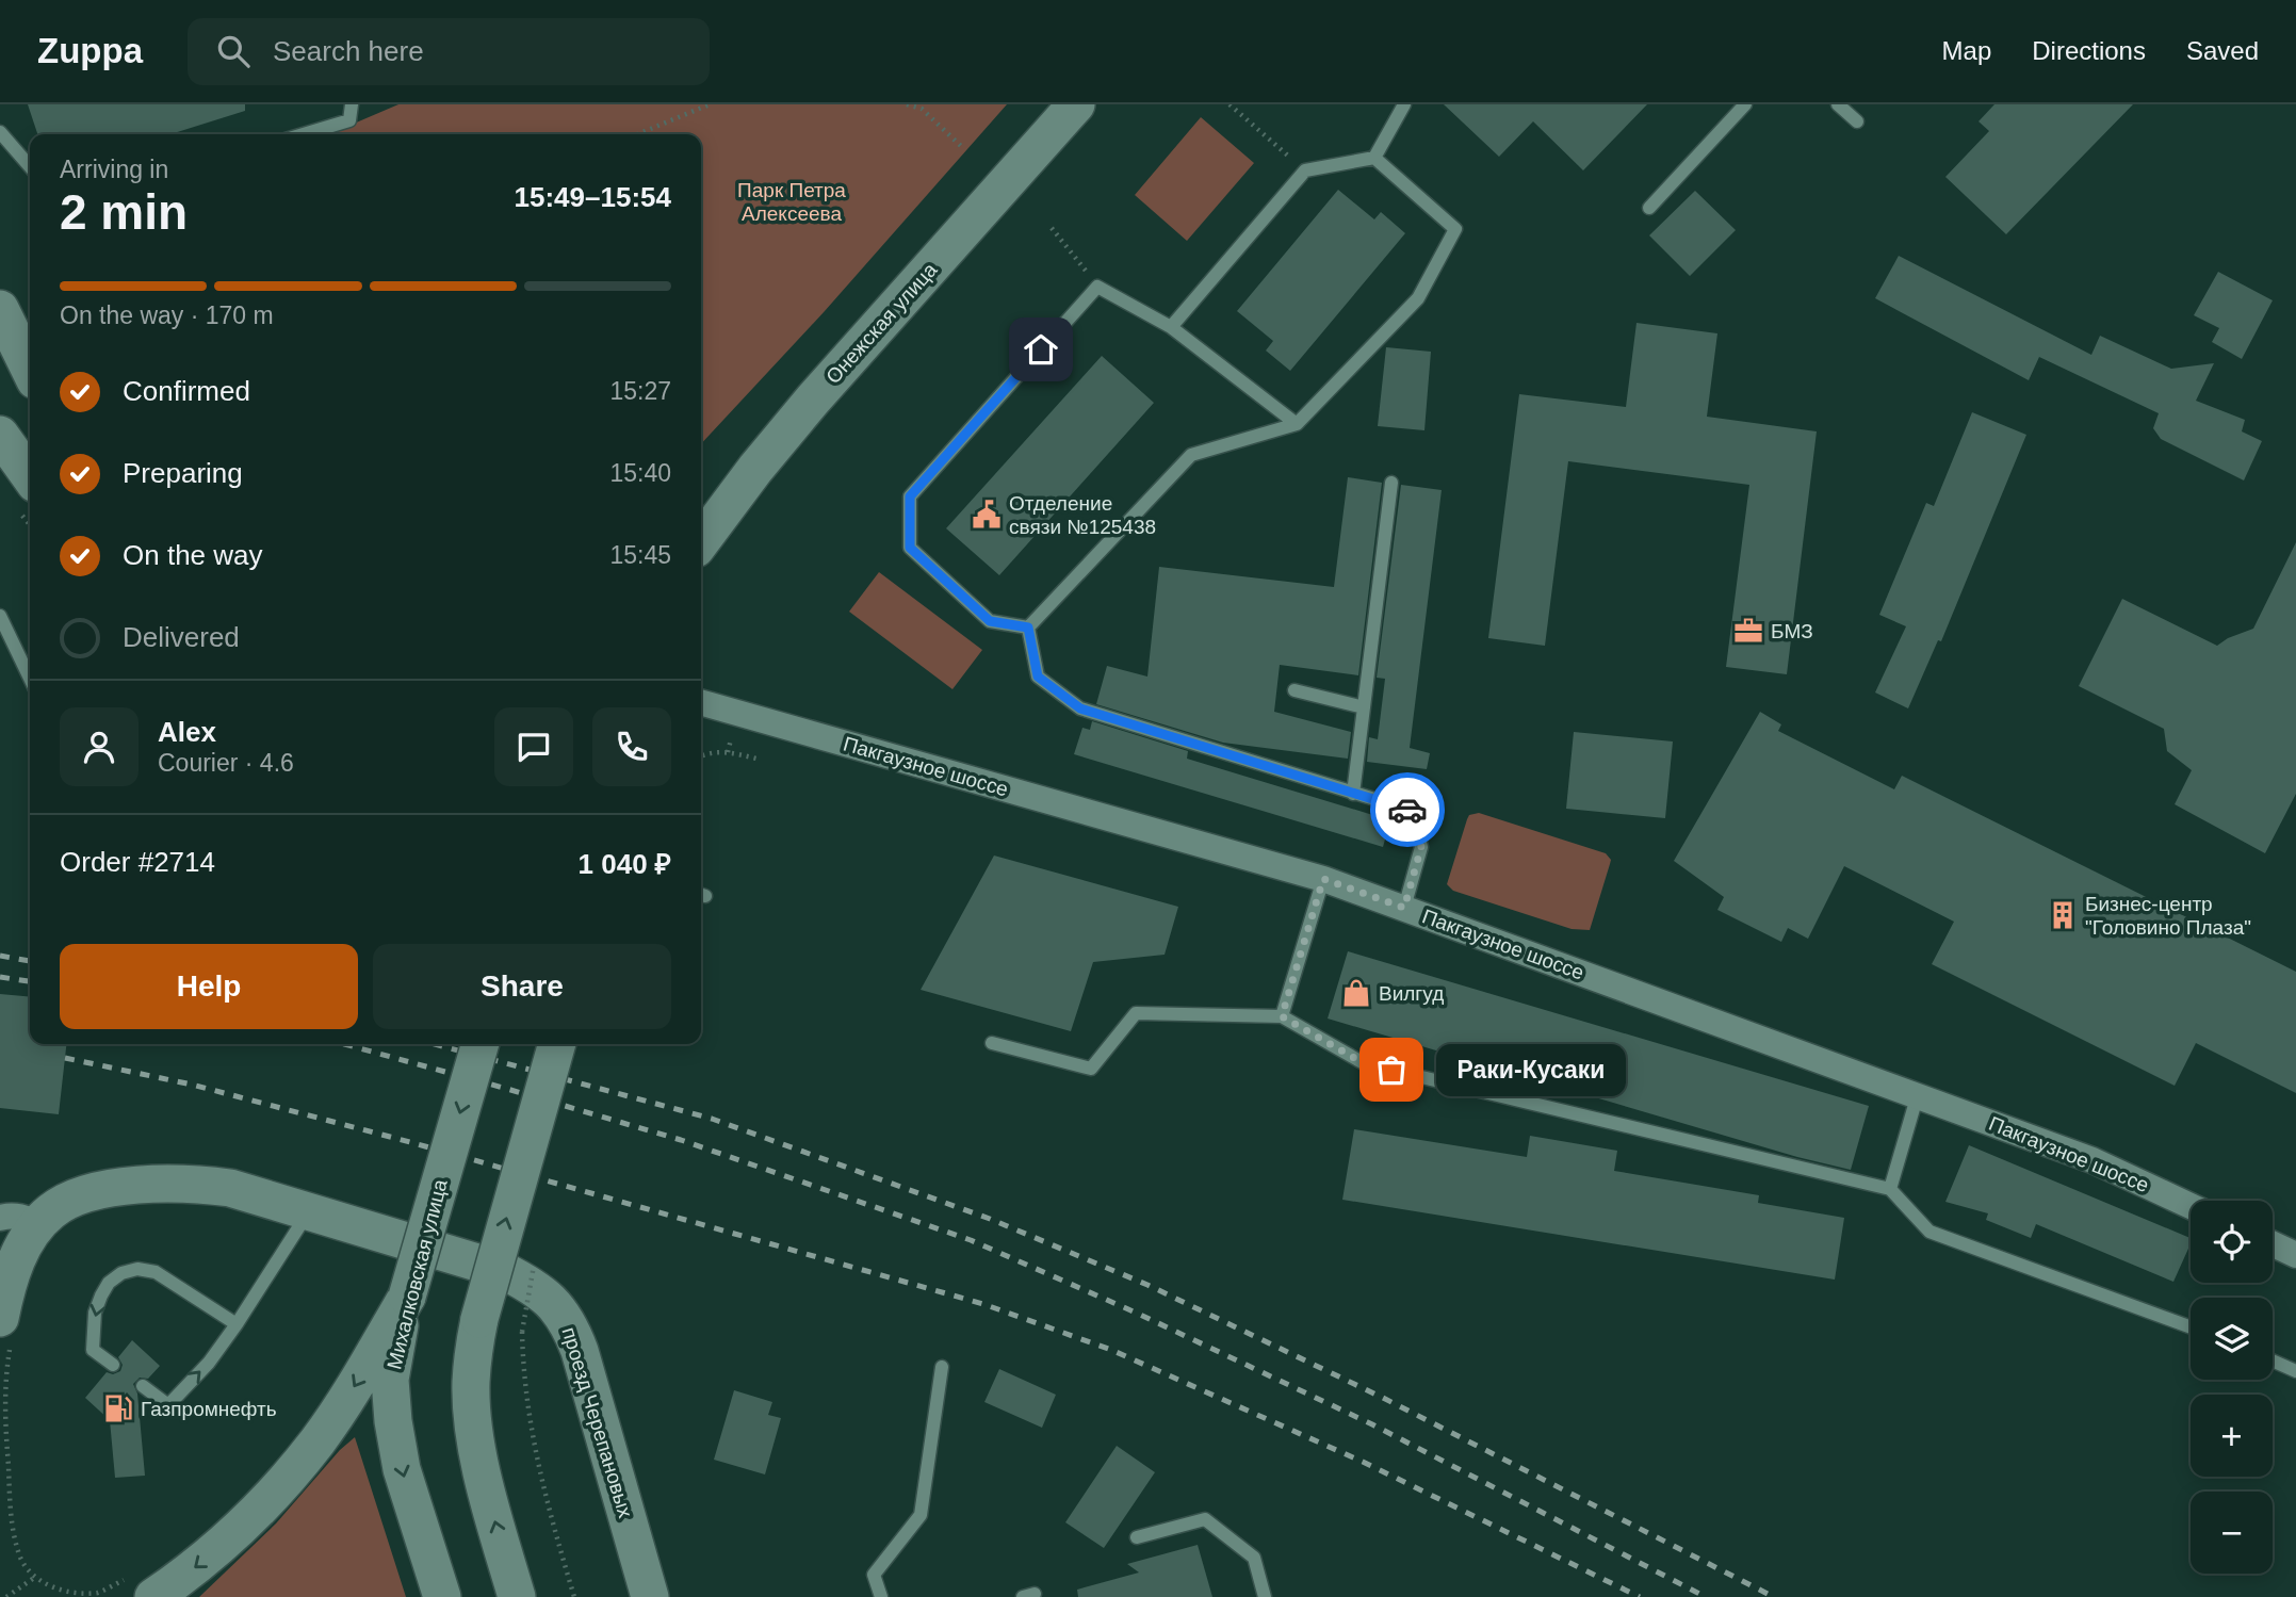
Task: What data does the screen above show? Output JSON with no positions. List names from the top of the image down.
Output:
{
  "streets": {
    "main road": ["Онежская улица", "Михалковская улица", "проезд Черепановых"],
    "street": ["Пакгаузное шоссе"]
  },
  "parks": ["Парк Петра Алексеева"],
  "places": {
    "public building": ["Отделение связи №125438"],
    "office": ["БМЗ"],
    "building": ["Бизнес-центр \"Головино Плаза\""],
    "shop": ["Вилгуд"],
    "other": ["Раки-Кусаки"],
    "fuel station": ["Газпромнефть"]
  },
  "page": {
    "header": "Zuppa",
    "search": "Search here",
    "nav": ["Map", "Directions", "Saved"],
    "heading": ["2 min", "Arriving in", "15:49–15:54"],
    "panel": [
      "Alex",
      "Courier · 4.6",
      "Order #2714",
      "1 040 ₽"
    ],
    "bar": "On the way · 170 m",
    "list": [
      ["Confirmed", "15:27"],
      ["Preparing", "15:40"],
      ["On the way", "15:45"],
      "Delivered"
    ],
    "buttons": ["Help", "Share"],
    "bubble": "Раки-Кусаки",
    "map_buttons": ["+", "−"]
  }
}
